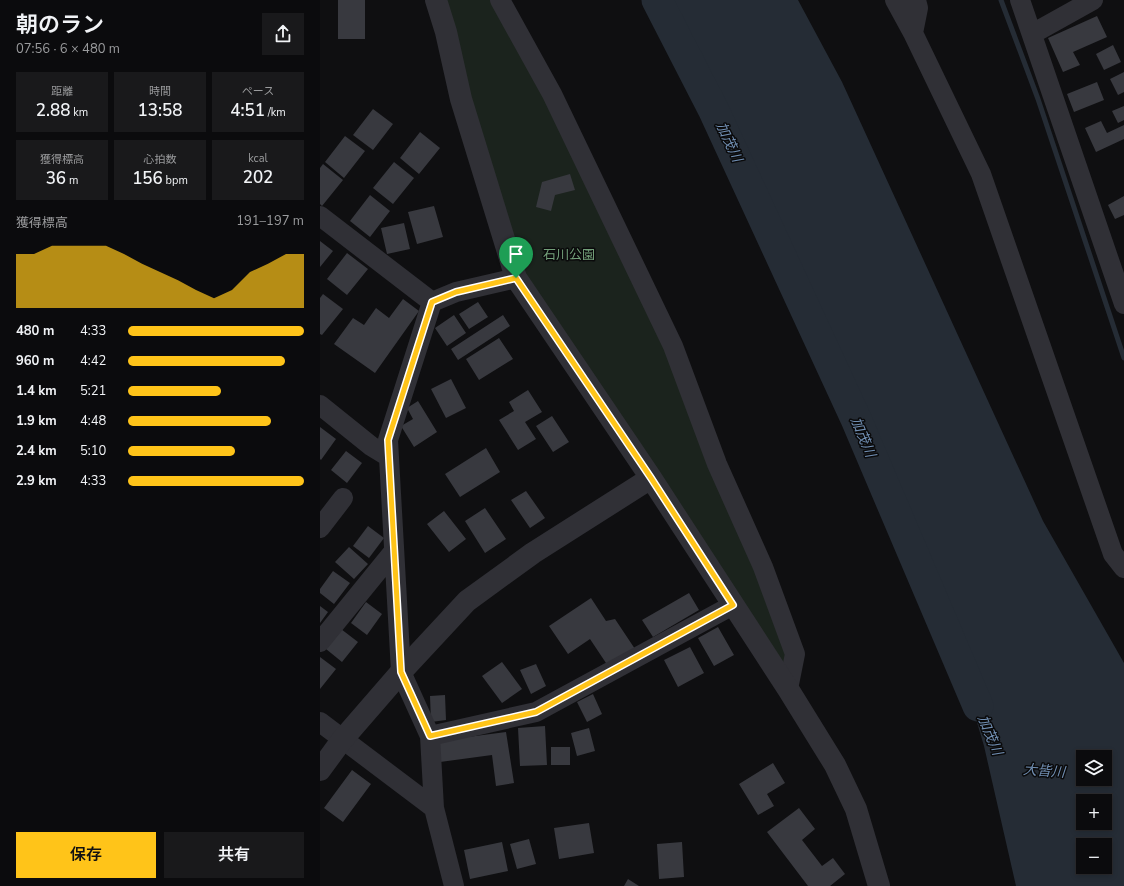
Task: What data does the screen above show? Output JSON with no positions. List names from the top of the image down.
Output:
{
  "water": ["加茂川", "大皆川"],
  "parks": ["石川公園"],
  "page": {
    "heading": ["朝のラン", "07:56 · 6 × 480 m"],
    "stats": [
      ["距離", "2.88 km"],
      ["時間", "13:58"],
      ["ペース", "4:51 /km"],
      ["獲得標高", "36 m"],
      ["心拍数", "156 bpm"],
      ["kcal", "202"]
    ],
    "chart": ["獲得標高", "191–197 m"],
    "list": [
      {
        "name": "480 m",
        "note": "4:33"
      },
      {
        "name": "960 m",
        "note": "4:42"
      },
      {
        "name": "1.4 km",
        "note": "5:21"
      },
      {
        "name": "1.9 km",
        "note": "4:48"
      },
      {
        "name": "2.4 km",
        "note": "5:10"
      },
      {
        "name": "2.9 km",
        "note": "4:33"
      }
    ],
    "map_buttons": ["+", "−"],
    "buttons": ["保存", "共有"]
  }
}
